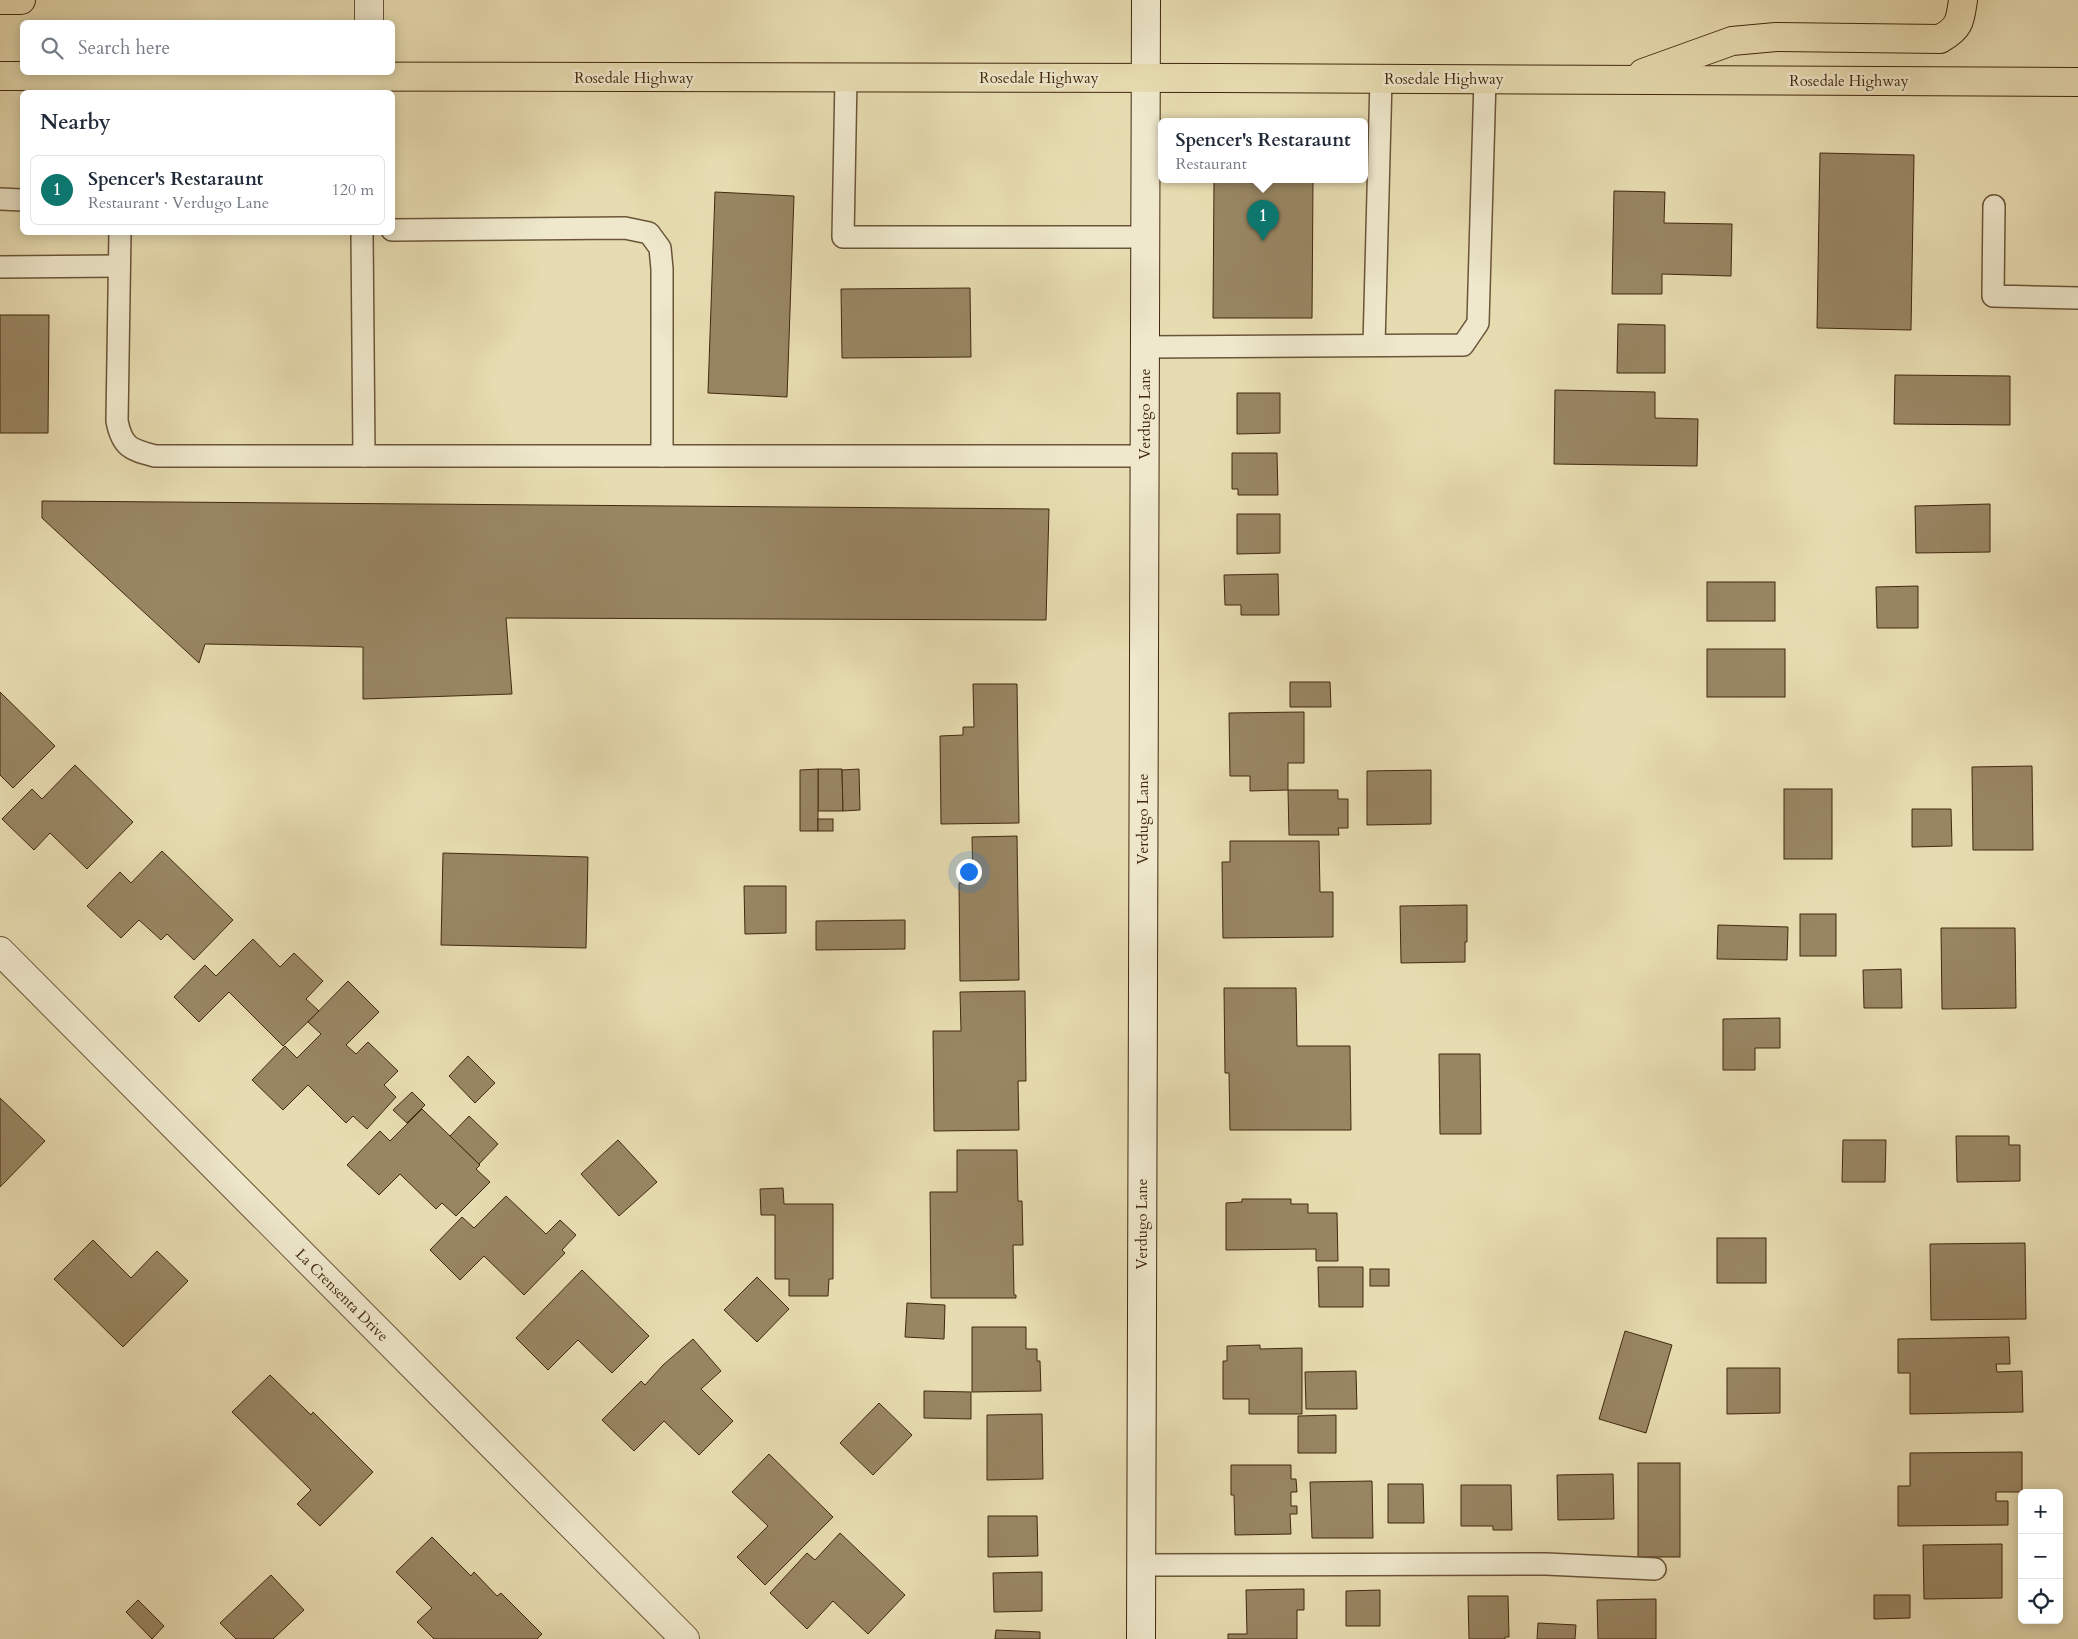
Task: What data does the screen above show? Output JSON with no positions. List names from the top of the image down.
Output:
{
  "streets": {
    "main road": ["Rosedale Highway"],
    "street": ["Verdugo Lane", "La Crensenta Drive"]
  },
  "crossings": [
    ["Rosedale Highway", "Verdugo Lane"]
  ],
  "page": {
    "search": "Search here",
    "heading": "Nearby",
    "popup": ["Spencer's Restaraunt", "Restaurant"],
    "list": [
      {
        "mark": "1",
        "name": "Spencer's Restaraunt",
        "note": "Restaurant · Verdugo Lane",
        "value": "120 m"
      }
    ],
    "pins": "1",
    "map_buttons": ["+", "−"]
  }
}
